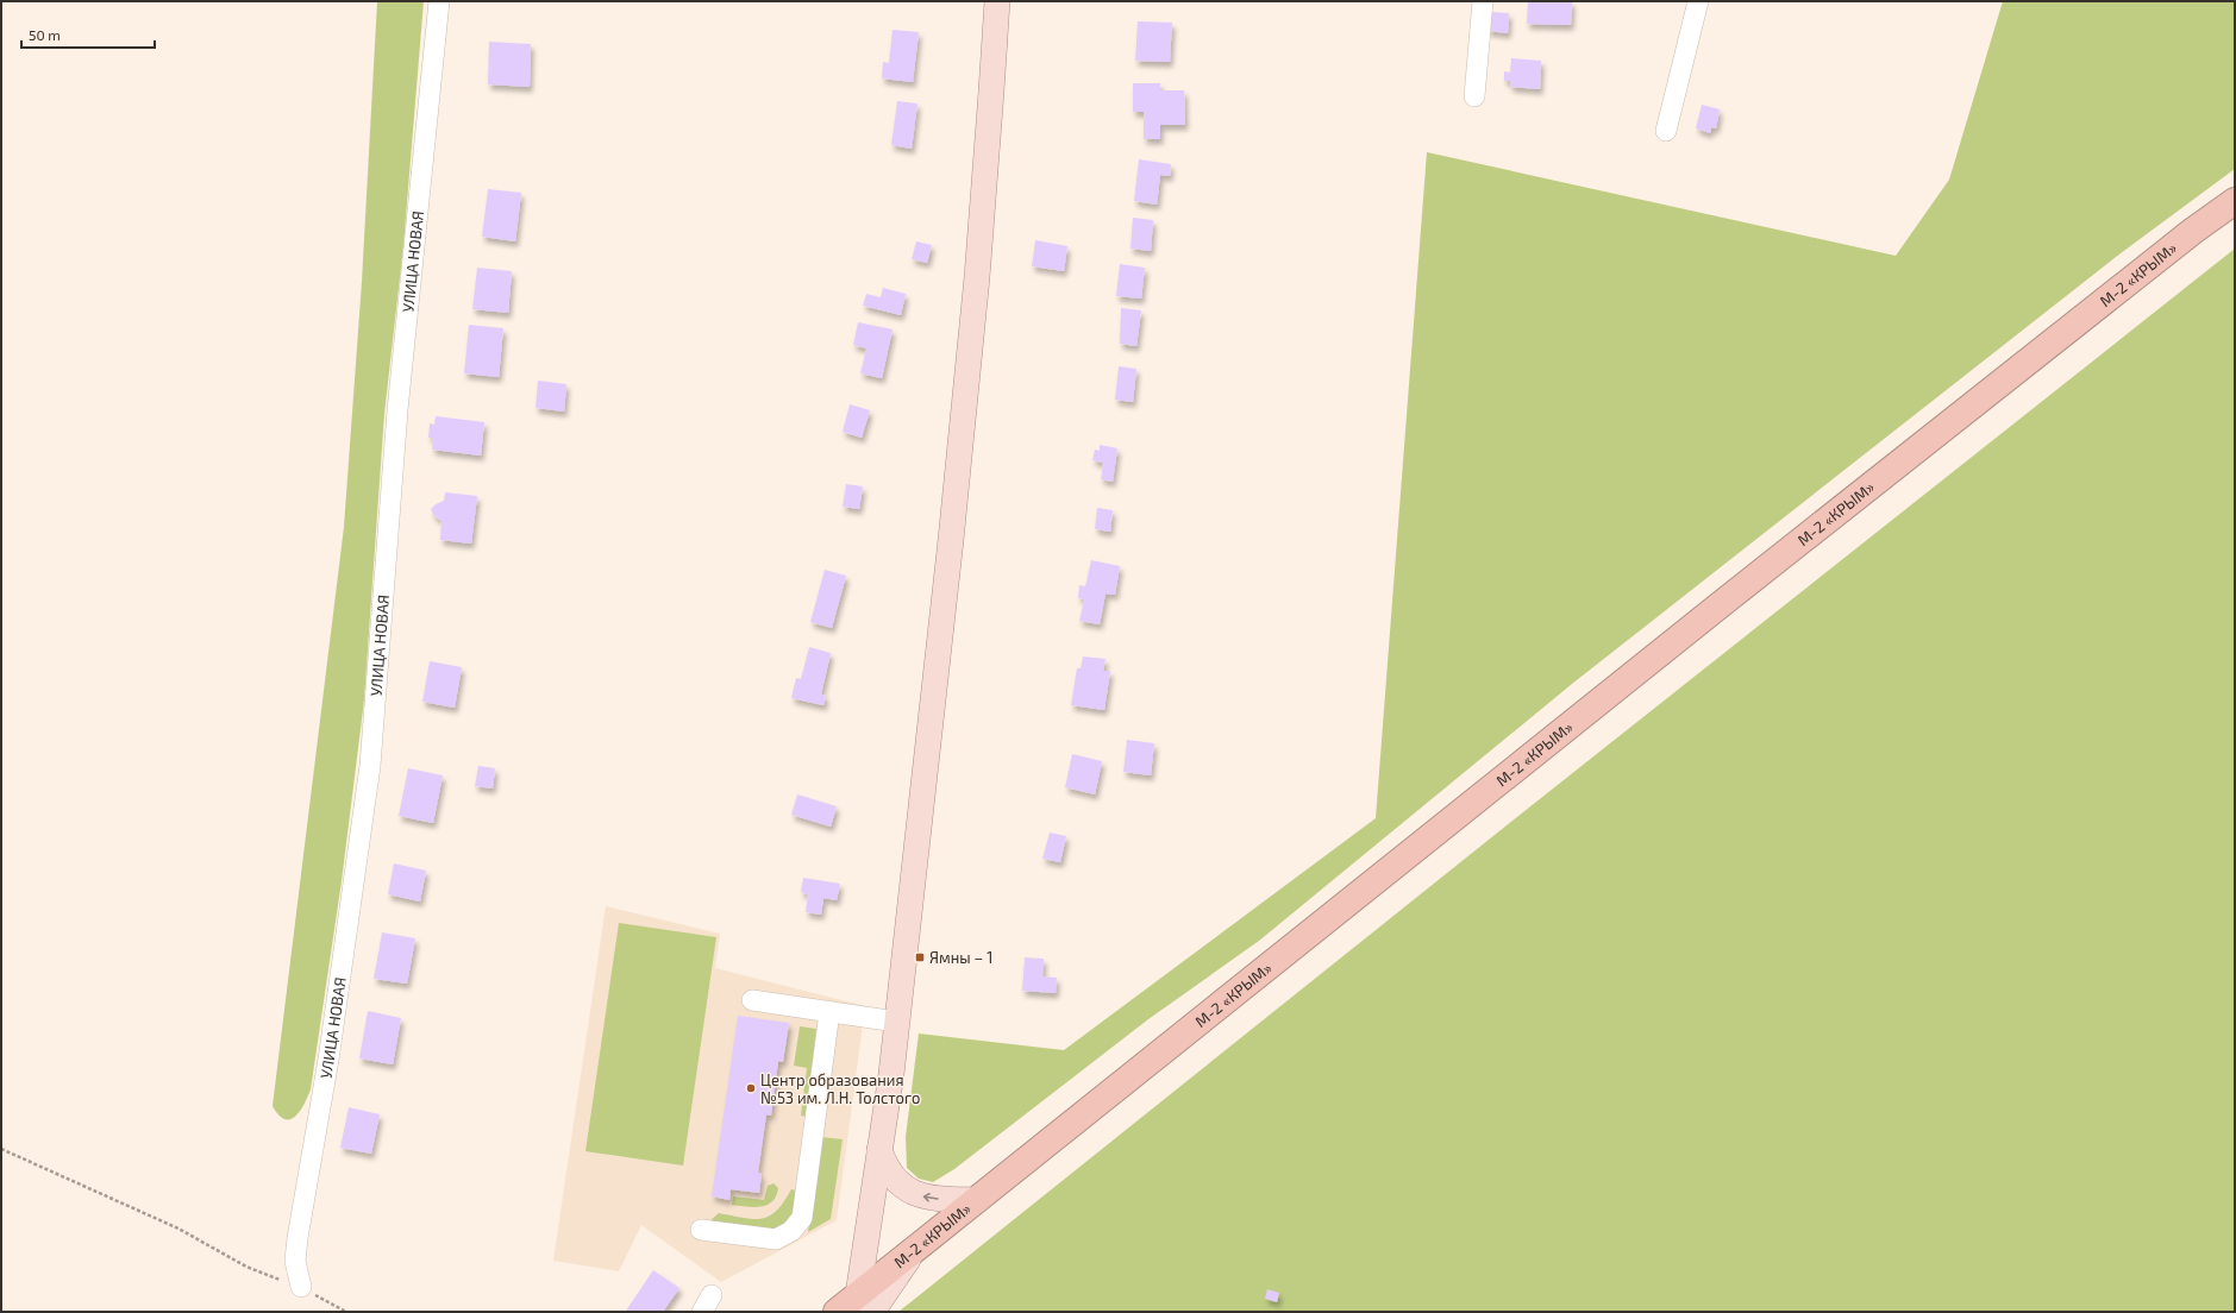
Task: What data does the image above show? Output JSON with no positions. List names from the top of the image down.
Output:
{
  "streets": {
    "highway": ["М-2 «КРЫМ»"],
    "street": ["УЛИЦА НОВАЯ"]
  },
  "places": {
    "transit": ["Ямны – 1"],
    "other": ["Центр образования №53 им. Л.Н. Толстого"]
  },
  "scale_bar": "50 m"
}
